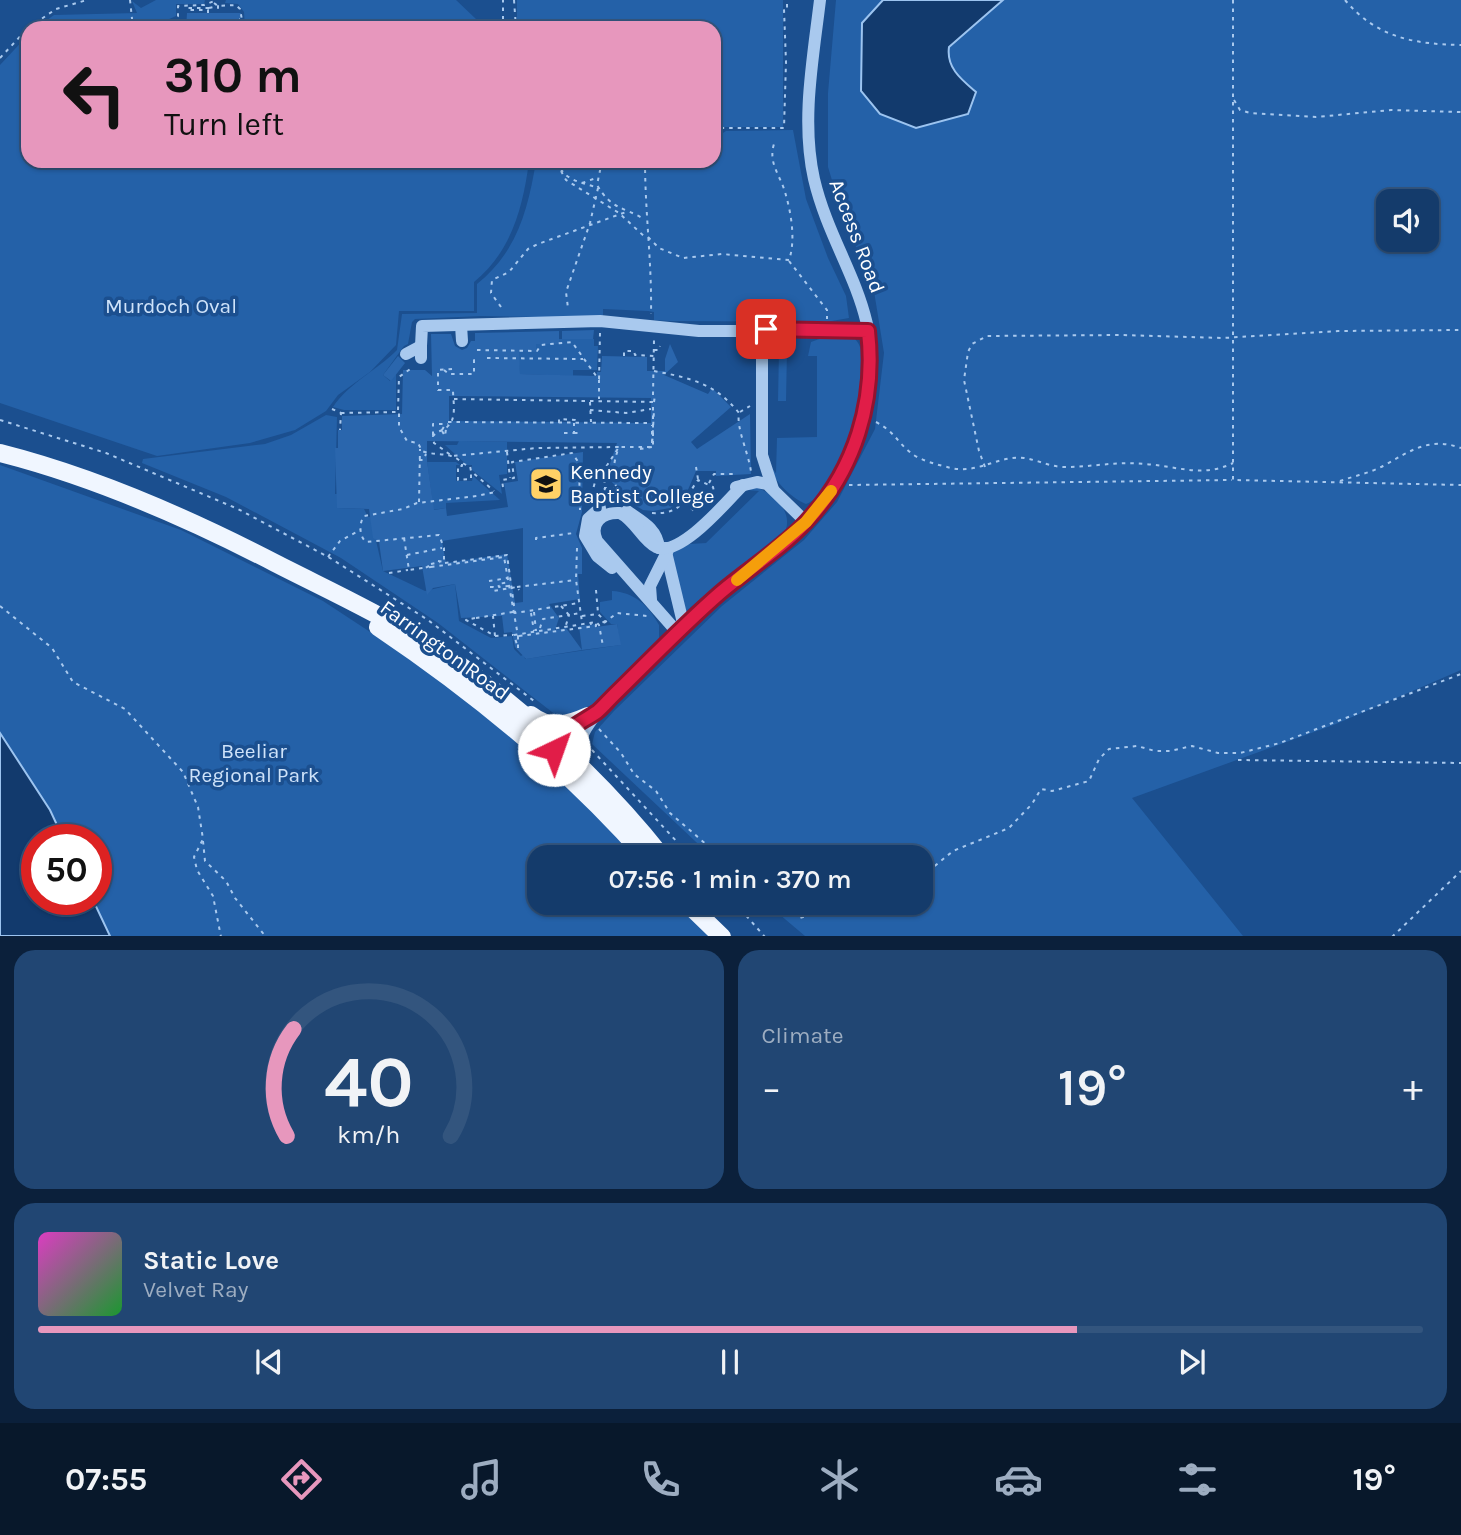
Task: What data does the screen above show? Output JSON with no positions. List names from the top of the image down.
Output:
{
  "streets": {
    "main road": ["Farrington Road"],
    "street": ["Access Road"]
  },
  "crossings": [
    ["Access Road", "Farrington Road"]
  ],
  "parks": ["Murdoch Oval", "Beeliar Regional Park"],
  "places": {
    "school or university": ["Kennedy Baptist College"]
  },
  "page": {
    "turn": ["310 m", "Turn left"],
    "limit": "50",
    "trip": "07:56 · 1 min · 370 m",
    "tile": "Climate",
    "heat": ["−", "19°", "+"],
    "song": ["Static Love", "Velvet Ray"],
    "tabs": ["07:55", "19°"],
    "gauge": ["40", "km/h"]
  }
}
